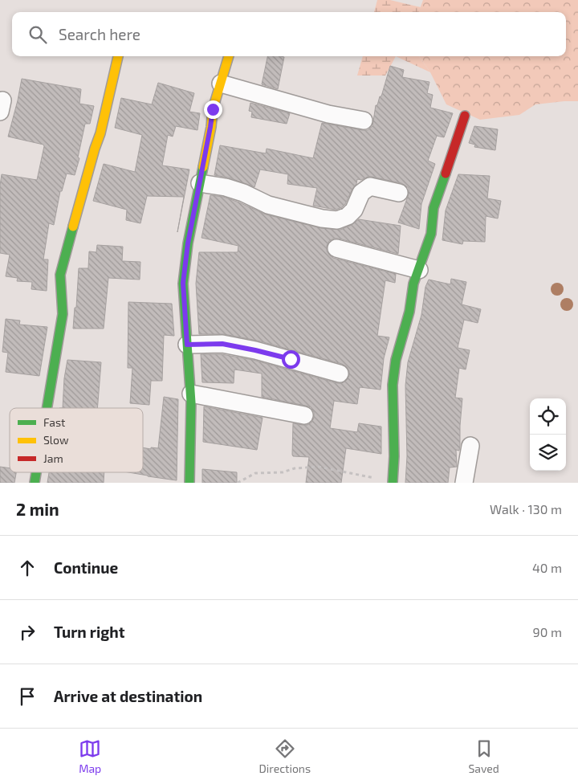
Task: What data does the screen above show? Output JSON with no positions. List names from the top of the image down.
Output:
{
  "legend": ["Fast", "Slow", "Jam"],
  "page": {
    "search": "Search here",
    "heading": ["2 min", "Walk · 130 m"],
    "list": [
      ["Continue", "40 m"],
      ["Turn right", "90 m"],
      "Arrive at destination"
    ],
    "nav": ["Map", "Directions", "Saved"]
  }
}
